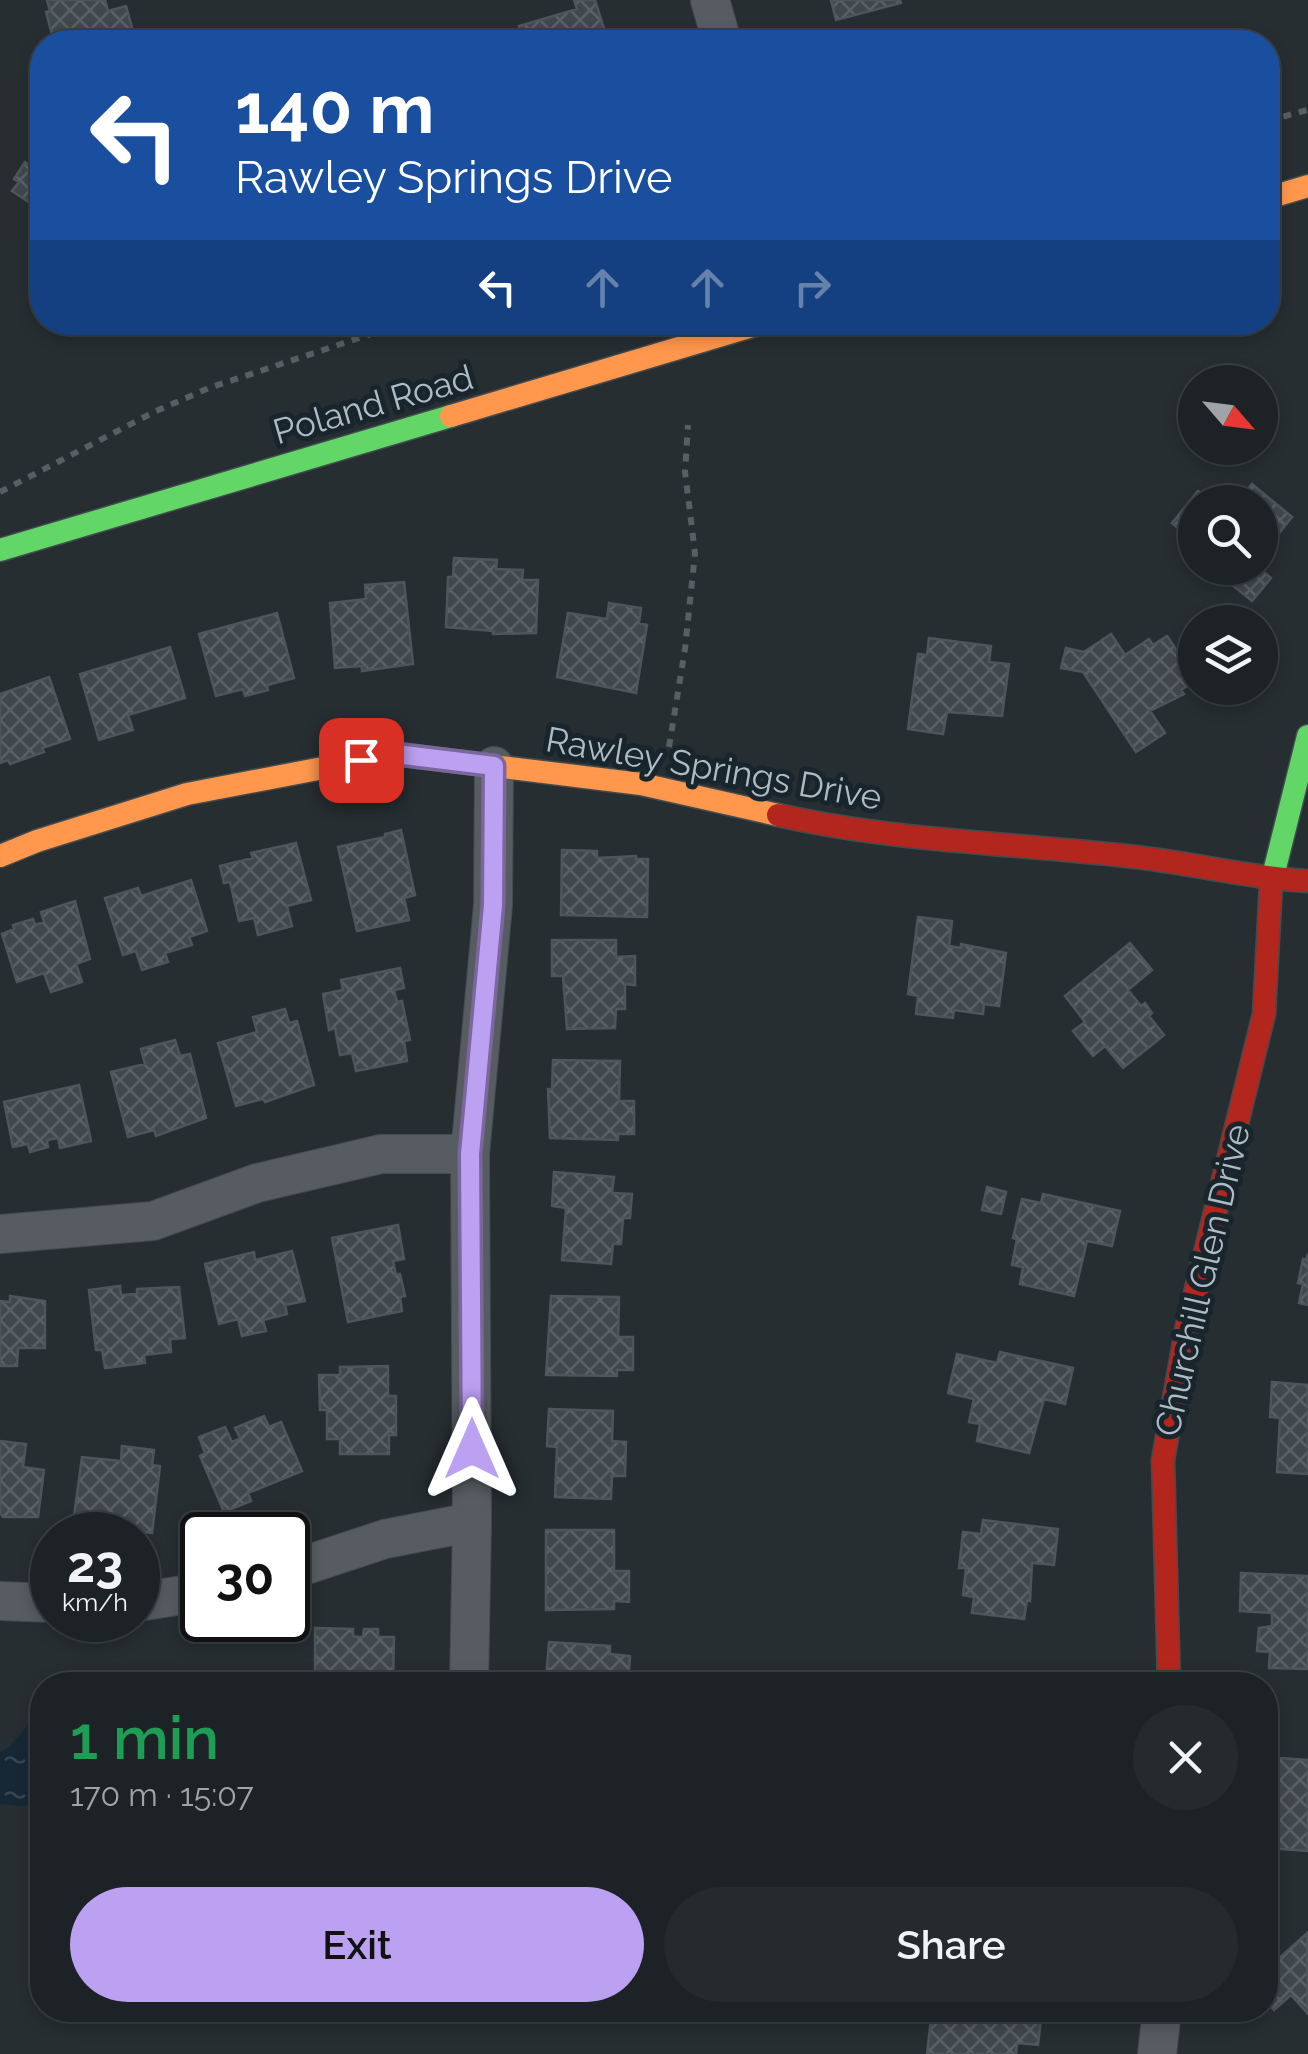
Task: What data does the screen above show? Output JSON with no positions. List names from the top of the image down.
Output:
{
  "streets": {
    "street": ["Poland Road", "Rawley Springs Drive", "Churchill Glen Drive"]
  },
  "crossings": [
    ["Rawley Springs Drive", "Churchill Glen Drive"]
  ],
  "north": "bottom right",
  "page": {
    "turn": ["140 m", "Rawley Springs Drive"],
    "speed": "23 km/h",
    "limit": "30",
    "heading": ["1 min", "170 m · 15:07"],
    "buttons": ["Exit", "Share"]
  }
}
